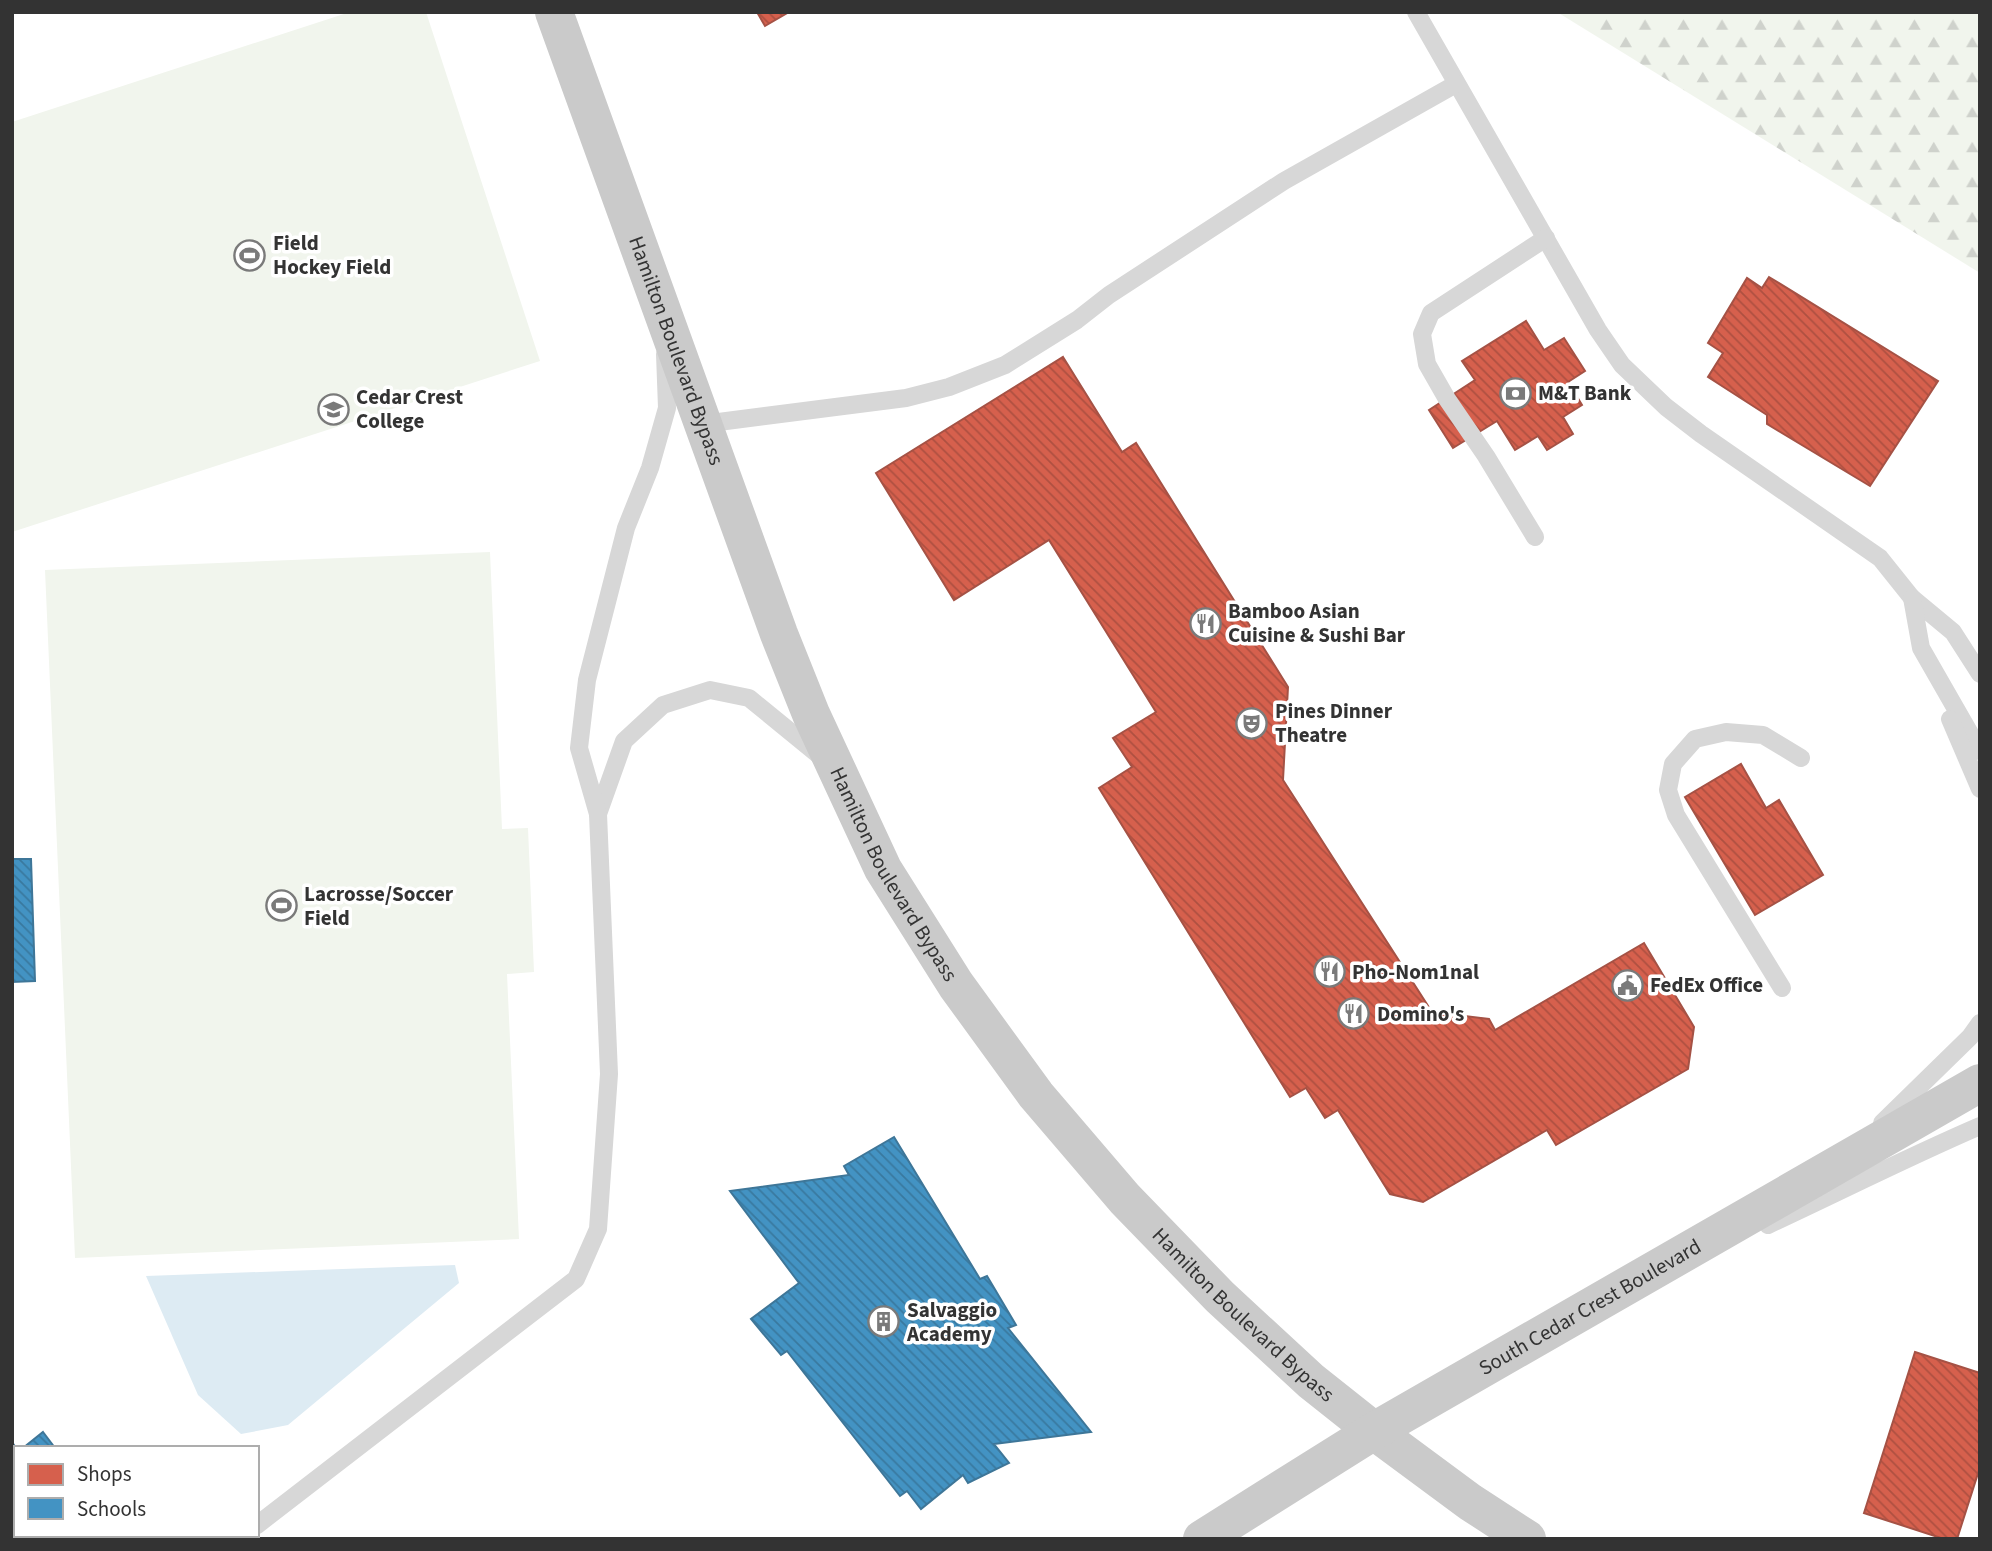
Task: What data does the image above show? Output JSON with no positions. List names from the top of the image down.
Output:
{
  "streets": {
    "main road": ["Hamilton Boulevard Bypass", "South Cedar Crest Boulevard"]
  },
  "crossings": [
    ["Hamilton Boulevard Bypass", "South Cedar Crest Boulevard"]
  ],
  "places": {
    "sports": ["Field Hockey Field", "Lacrosse/Soccer Field"],
    "bank": ["M&T Bank"],
    "school or university": ["Cedar Crest College"],
    "restaurant": ["Bamboo Asian Cuisine & Sushi Bar", "Pho-Nom1nal", "Domino's"],
    "theatre": ["Pines Dinner Theatre"],
    "public building": ["FedEx Office"],
    "building": ["Salvaggio Academy"]
  },
  "legend": ["Shops", "Schools"]
}
